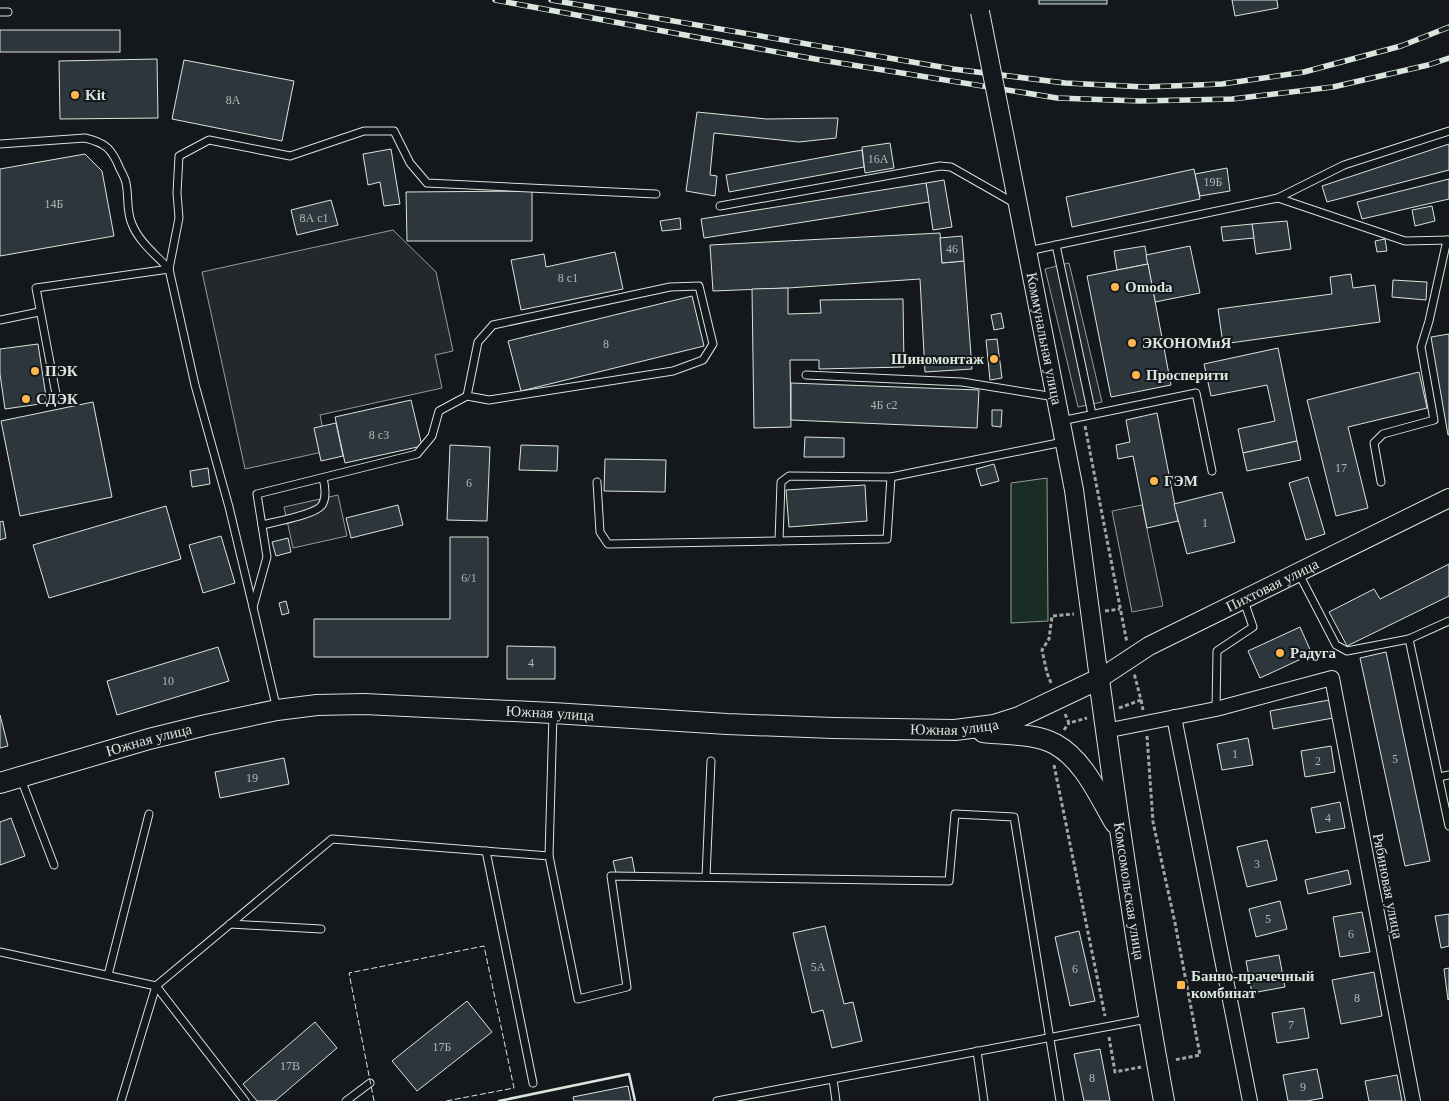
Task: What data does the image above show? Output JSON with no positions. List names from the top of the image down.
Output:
{
  "streets": {
    "main road": ["Южная улица", "Комсомольская улица"],
    "street": ["Коммунальная улица", "Пихтовая улица", "Рябиновая улица"]
  },
  "crossings": [
    ["Коммунальная улица", "Пихтовая улица"],
    ["Коммунальная улица", "Южная улица"],
    ["Коммунальная улица", "Комсомольская улица"],
    ["Пихтовая улица", "Южная улица"],
    ["Пихтовая улица", "Комсомольская улица"],
    ["Южная улица", "Комсомольская улица"]
  ],
  "places": {
    "other": [
      "Kit",
      "Omoda",
      "ЭКОНОМиЯ",
      "Шиномонтаж",
      "ПЭК",
      "Просперити",
      "СДЭК",
      "ГЭМ",
      "Радуга"
    ],
    "transit": ["Банно-прачечный комбинат"]
  },
  "house_numbers": [
    "8А",
    "16А",
    "19Б",
    "14Б",
    "8А с1",
    "46",
    "8 с1",
    "8",
    "4Б с2",
    "8 с3",
    "17",
    "6",
    "1",
    "6/1",
    "4",
    "10",
    "1",
    "5",
    "2",
    "19",
    "4",
    "3",
    "5",
    "6",
    "5А",
    "6",
    "8",
    "7",
    "17Б",
    "17В",
    "8",
    "9"
  ]
}
